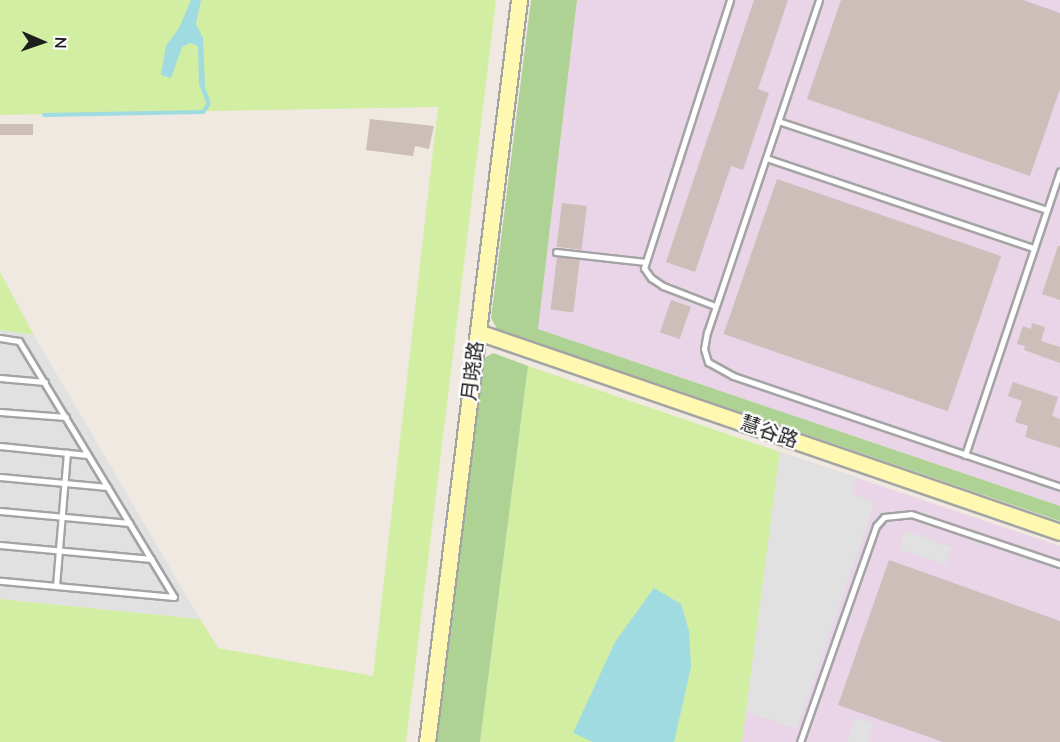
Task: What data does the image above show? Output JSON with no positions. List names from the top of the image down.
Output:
{
  "streets": {
    "street": ["月晓路", "慧谷路"]
  },
  "crossings": [
    ["月晓路", "慧谷路"]
  ],
  "north": "right"
}
